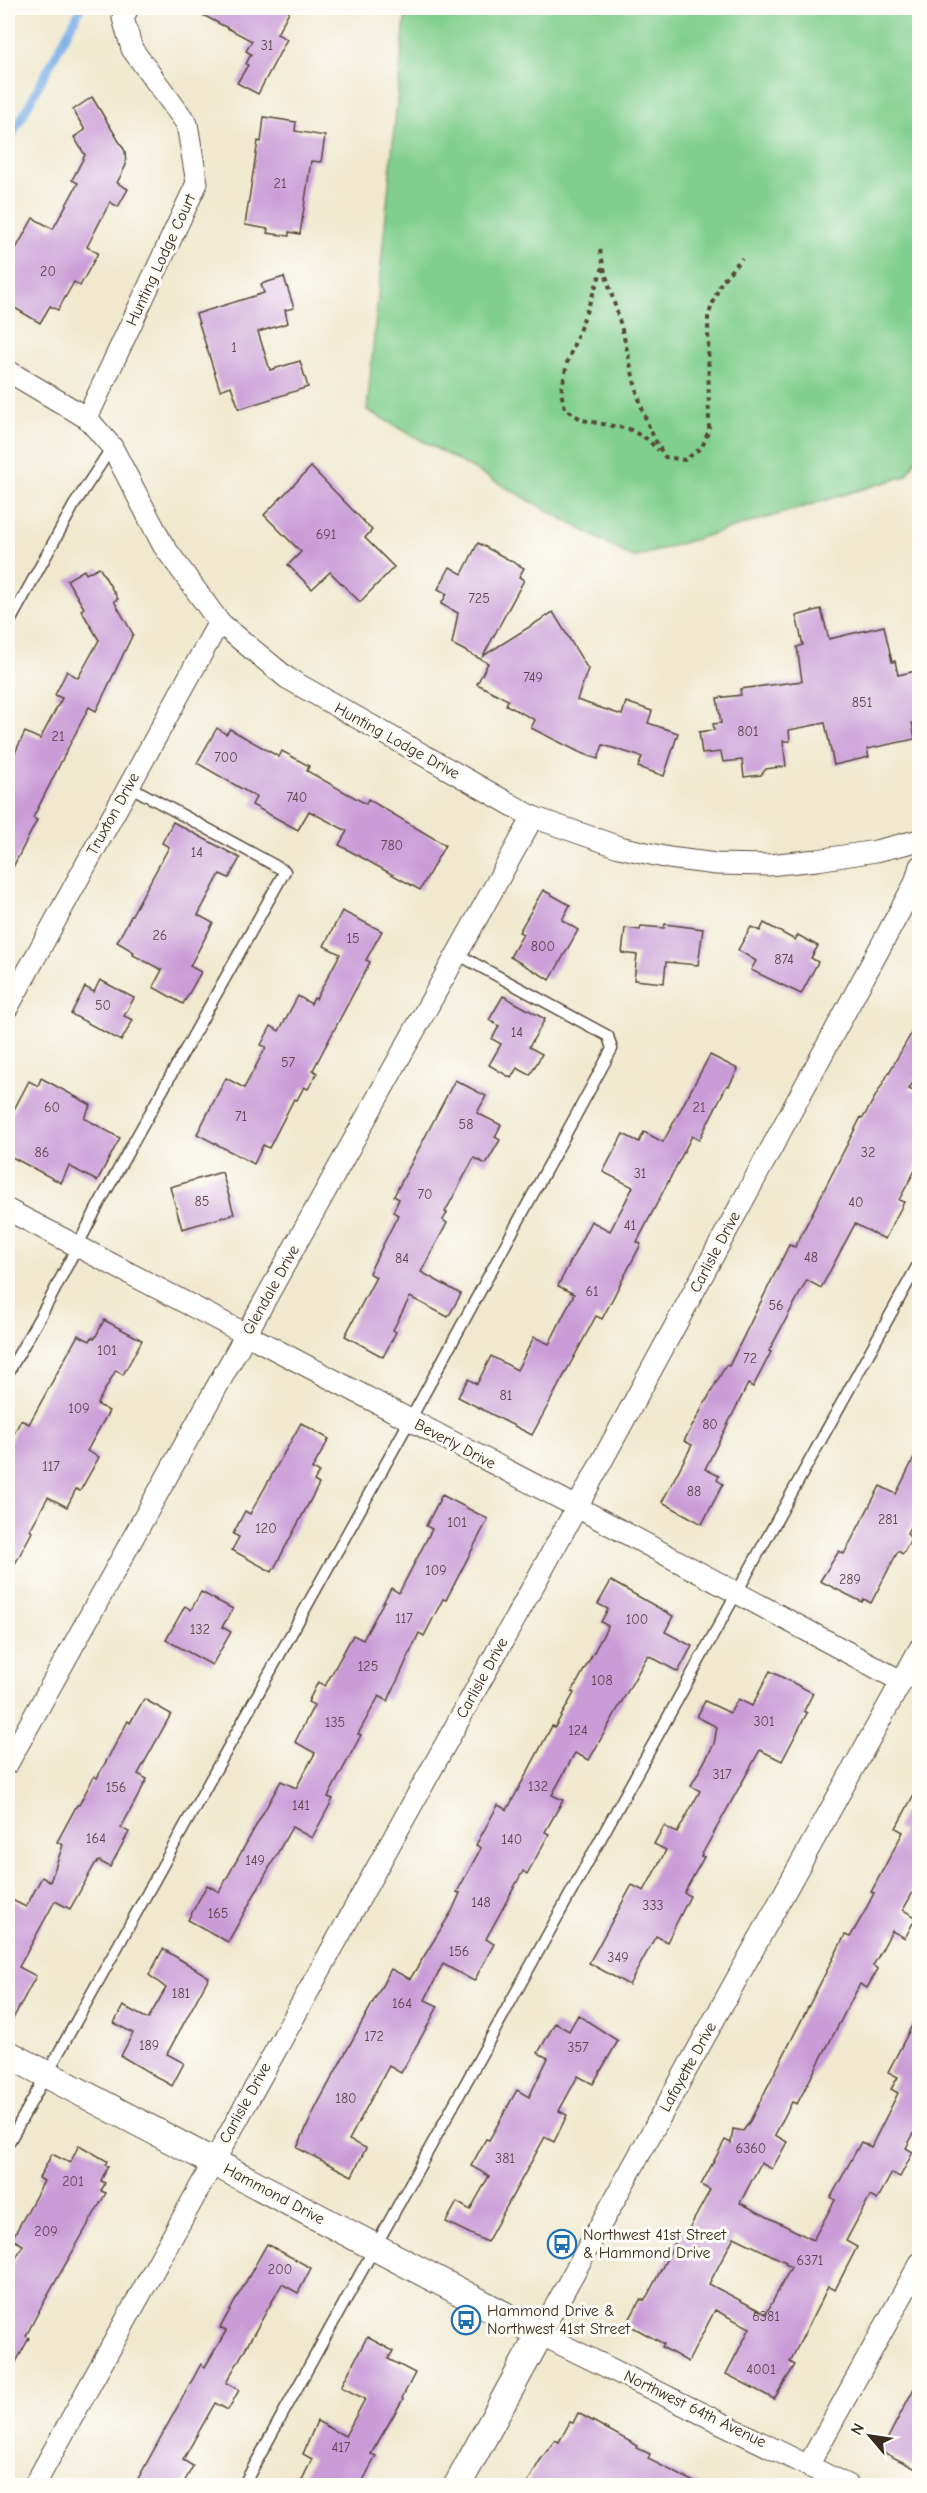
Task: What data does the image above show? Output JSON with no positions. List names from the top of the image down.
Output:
{
  "streets": {
    "street": [
      "Hunting Lodge Court",
      "Hunting Lodge Drive",
      "Truxton Drive",
      "Carlisle Drive",
      "Glendale Drive",
      "Beverly Drive",
      "Lafayette Drive",
      "Hammond Drive",
      "Northwest 64th Avenue"
    ]
  },
  "crossings": [
    ["Hunting Lodge Court", "Hunting Lodge Drive"],
    ["Hunting Lodge Drive", "Truxton Drive"],
    ["Hunting Lodge Drive", "Glendale Drive"],
    ["Carlisle Drive", "Beverly Drive"],
    ["Carlisle Drive", "Hammond Drive"],
    ["Glendale Drive", "Beverly Drive"],
    ["Beverly Drive", "Lafayette Drive"],
    ["Lafayette Drive", "Hammond Drive"],
    ["Lafayette Drive", "Northwest 64th Avenue"],
    ["Hammond Drive", "Northwest 64th Avenue"]
  ],
  "places": {
    "bus stop": ["Northwest 41st Street & Hammond Drive", "Hammond Drive & Northwest 41st Street"]
  },
  "house_numbers": [
    "31",
    "21",
    "20",
    "1",
    "691",
    "725",
    "749",
    "851",
    "801",
    "21",
    "700",
    "740",
    "780",
    "14",
    "26",
    "15",
    "800",
    "874",
    "50",
    "14",
    "57",
    "60",
    "21",
    "71",
    "58",
    "86",
    "32",
    "31",
    "70",
    "85",
    "40",
    "41",
    "48",
    "84",
    "61",
    "56",
    "101",
    "72",
    "81",
    "109",
    "80",
    "117",
    "88",
    "281",
    "101",
    "120",
    "109",
    "289",
    "117",
    "100",
    "132",
    "125",
    "108",
    "301",
    "135",
    "124",
    "317",
    "132",
    "156",
    "141",
    "164",
    "140",
    "149",
    "148",
    "333",
    "165",
    "156",
    "349",
    "181",
    "164",
    "172",
    "189",
    "357",
    "180",
    "6360",
    "381",
    "201",
    "209",
    "6371",
    "200",
    "6381",
    "4001",
    "417"
  ],
  "north": "top left"
}
